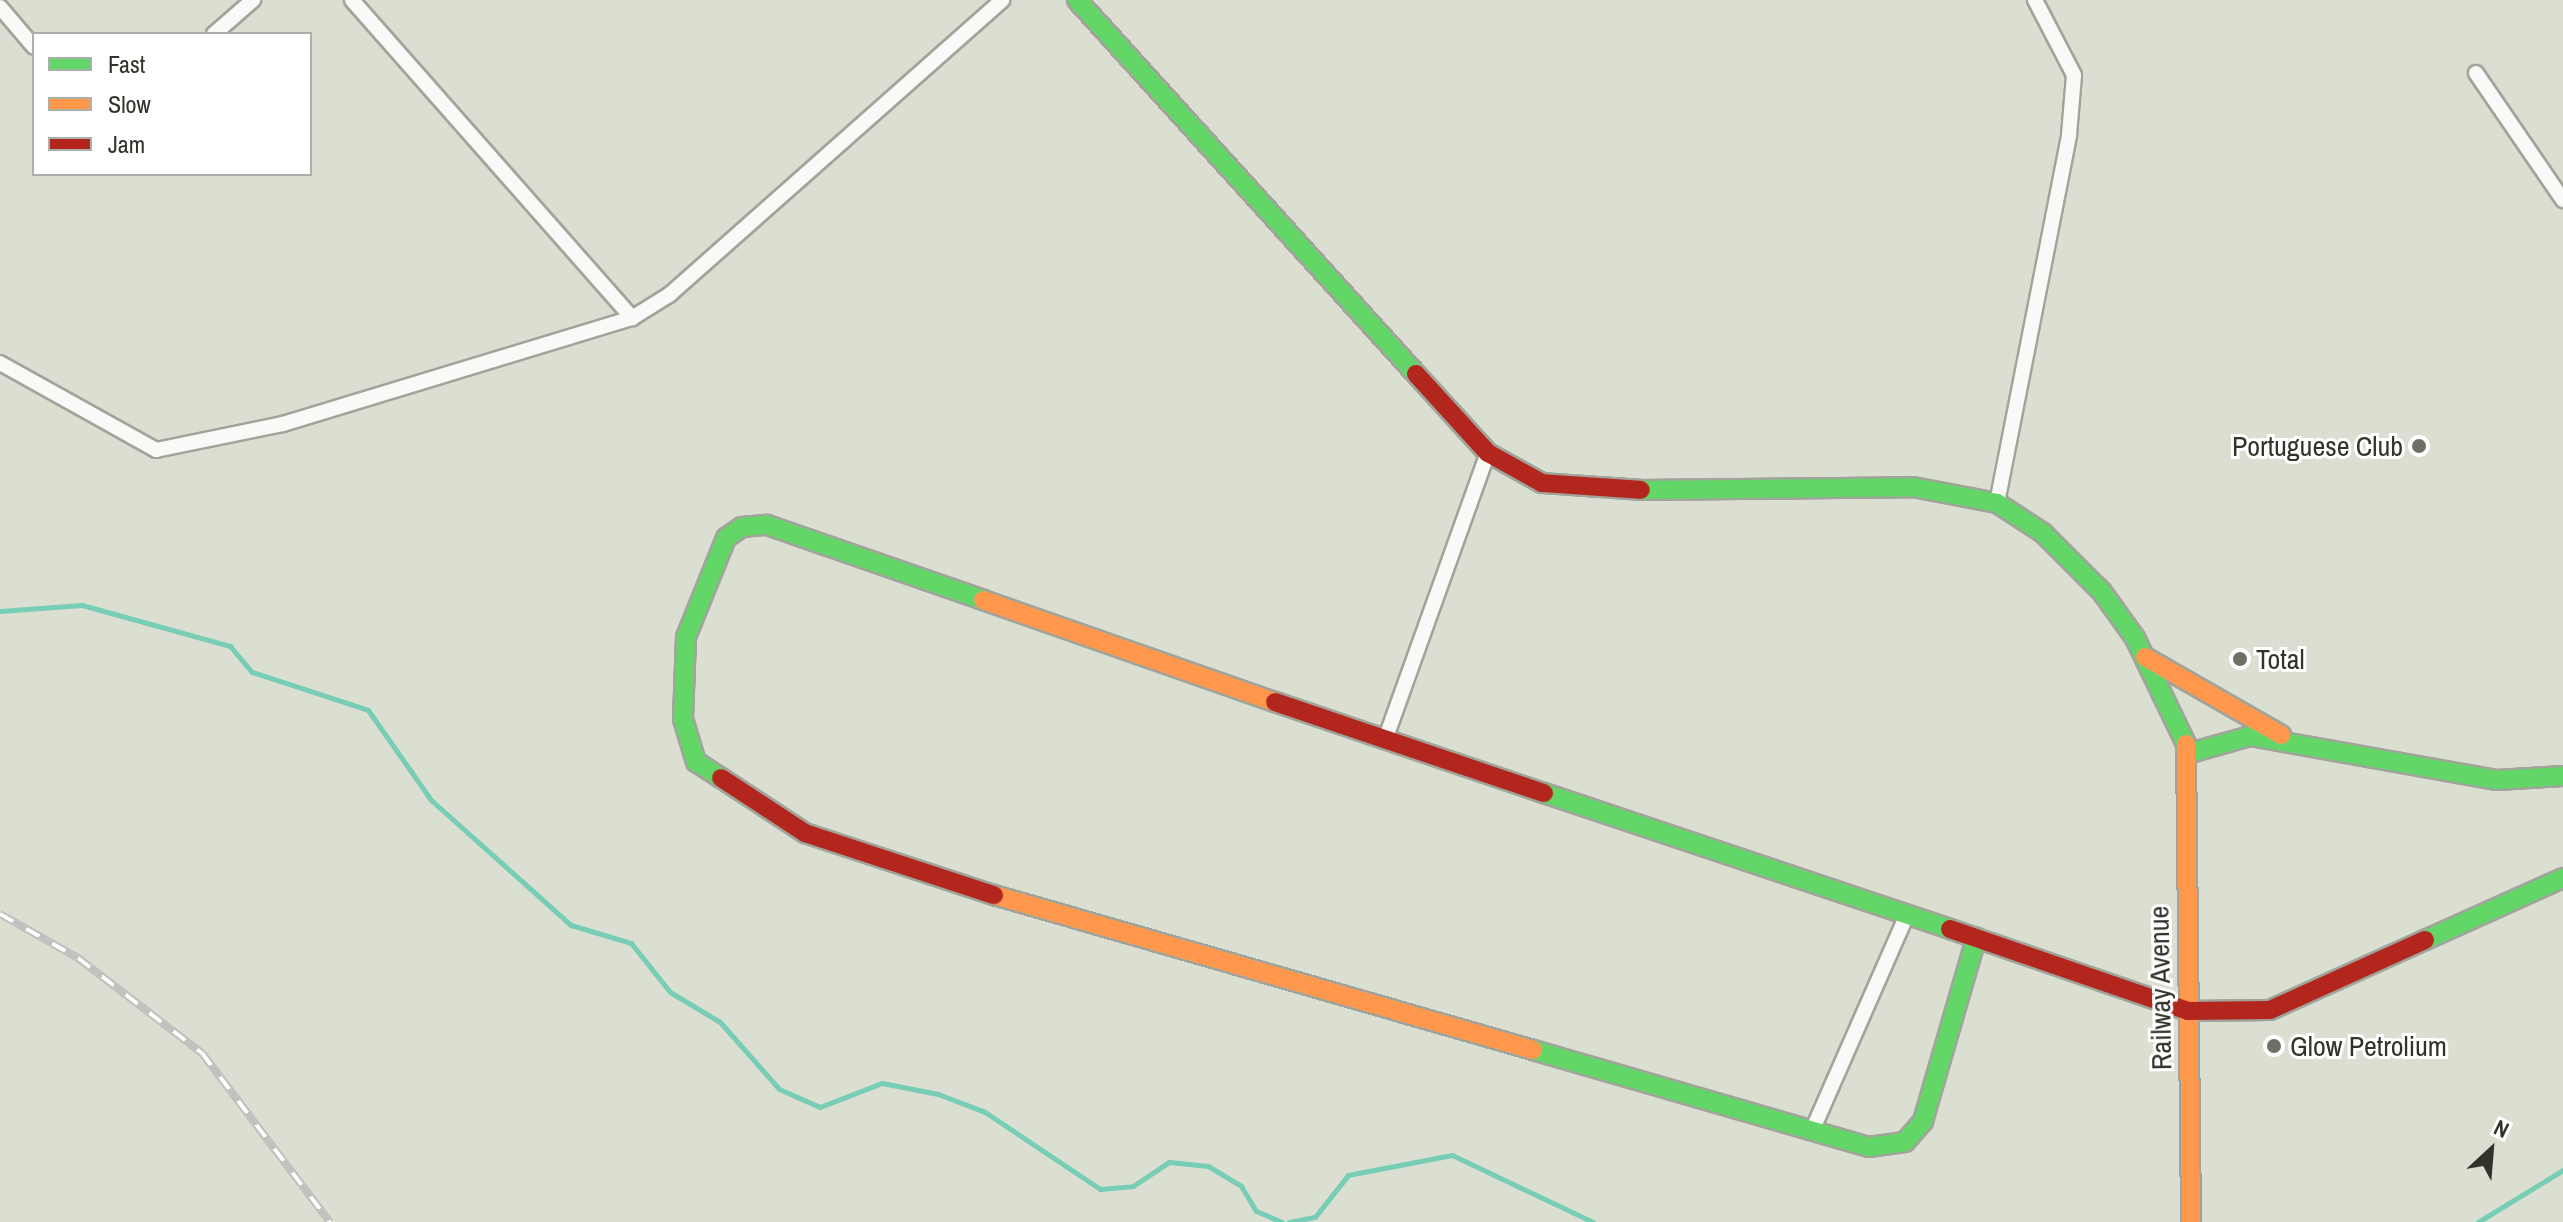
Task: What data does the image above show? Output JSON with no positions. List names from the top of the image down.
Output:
{
  "streets": {
    "street": ["Railway Avenue"]
  },
  "places": ["Portuguese Club", "Total", "Glow Petrolium"],
  "legend": ["Fast", "Slow", "Jam"],
  "north": "top right"
}
